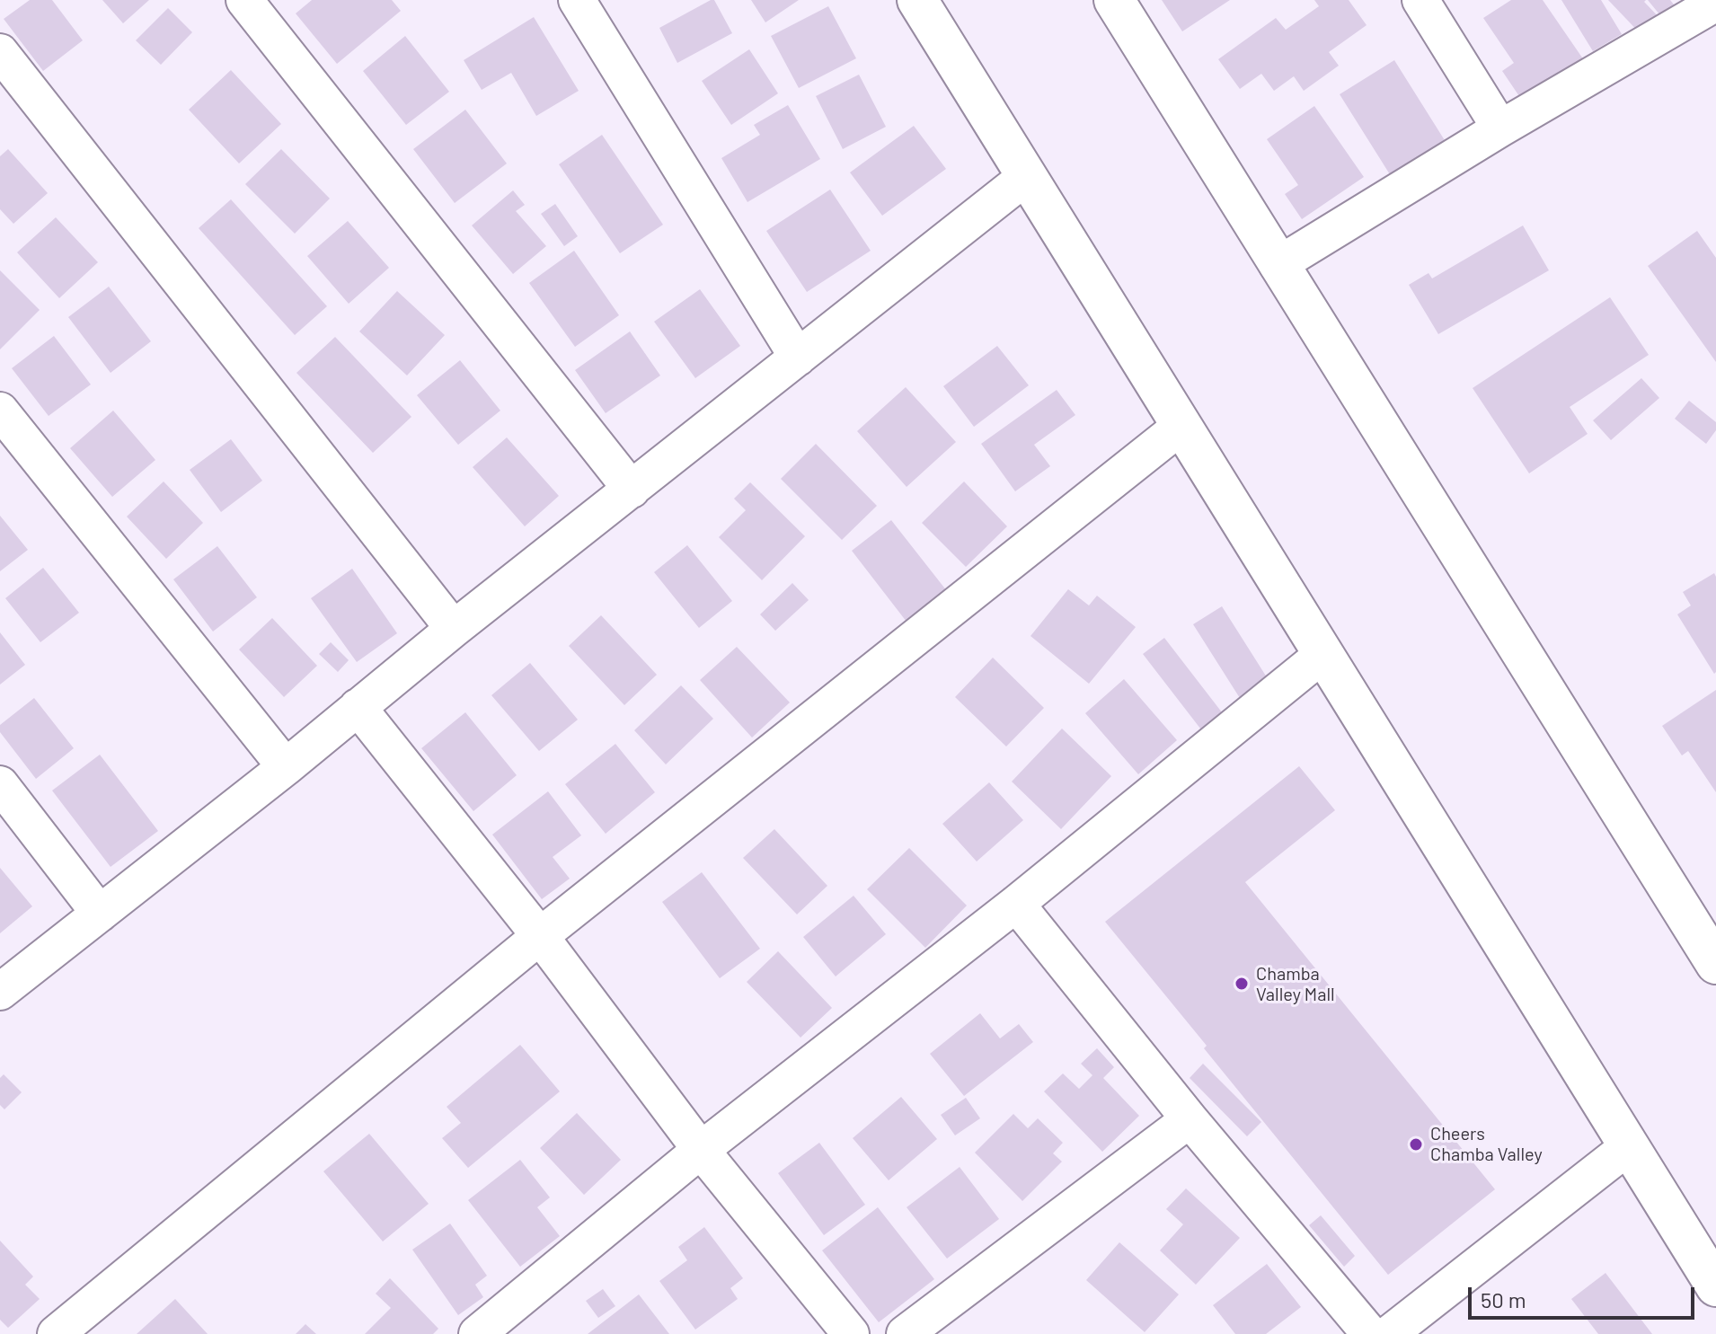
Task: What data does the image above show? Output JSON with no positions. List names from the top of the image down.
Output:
{
  "places": ["Chamba Valley Mall", "Cheers Chamba Valley"],
  "scale_bar": "50 m"
}
